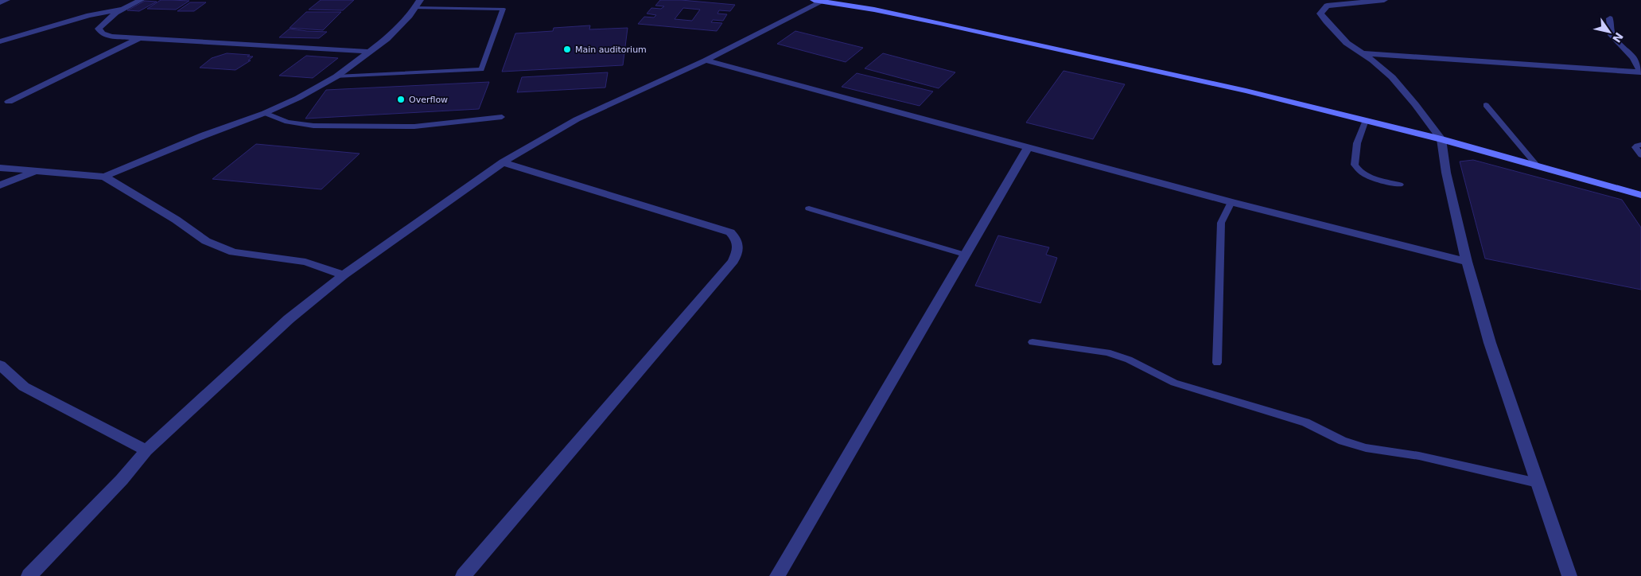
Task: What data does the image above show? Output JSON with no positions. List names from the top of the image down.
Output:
{
  "places": ["Main auditorium", "Overflow"],
  "north": "bottom right"
}
